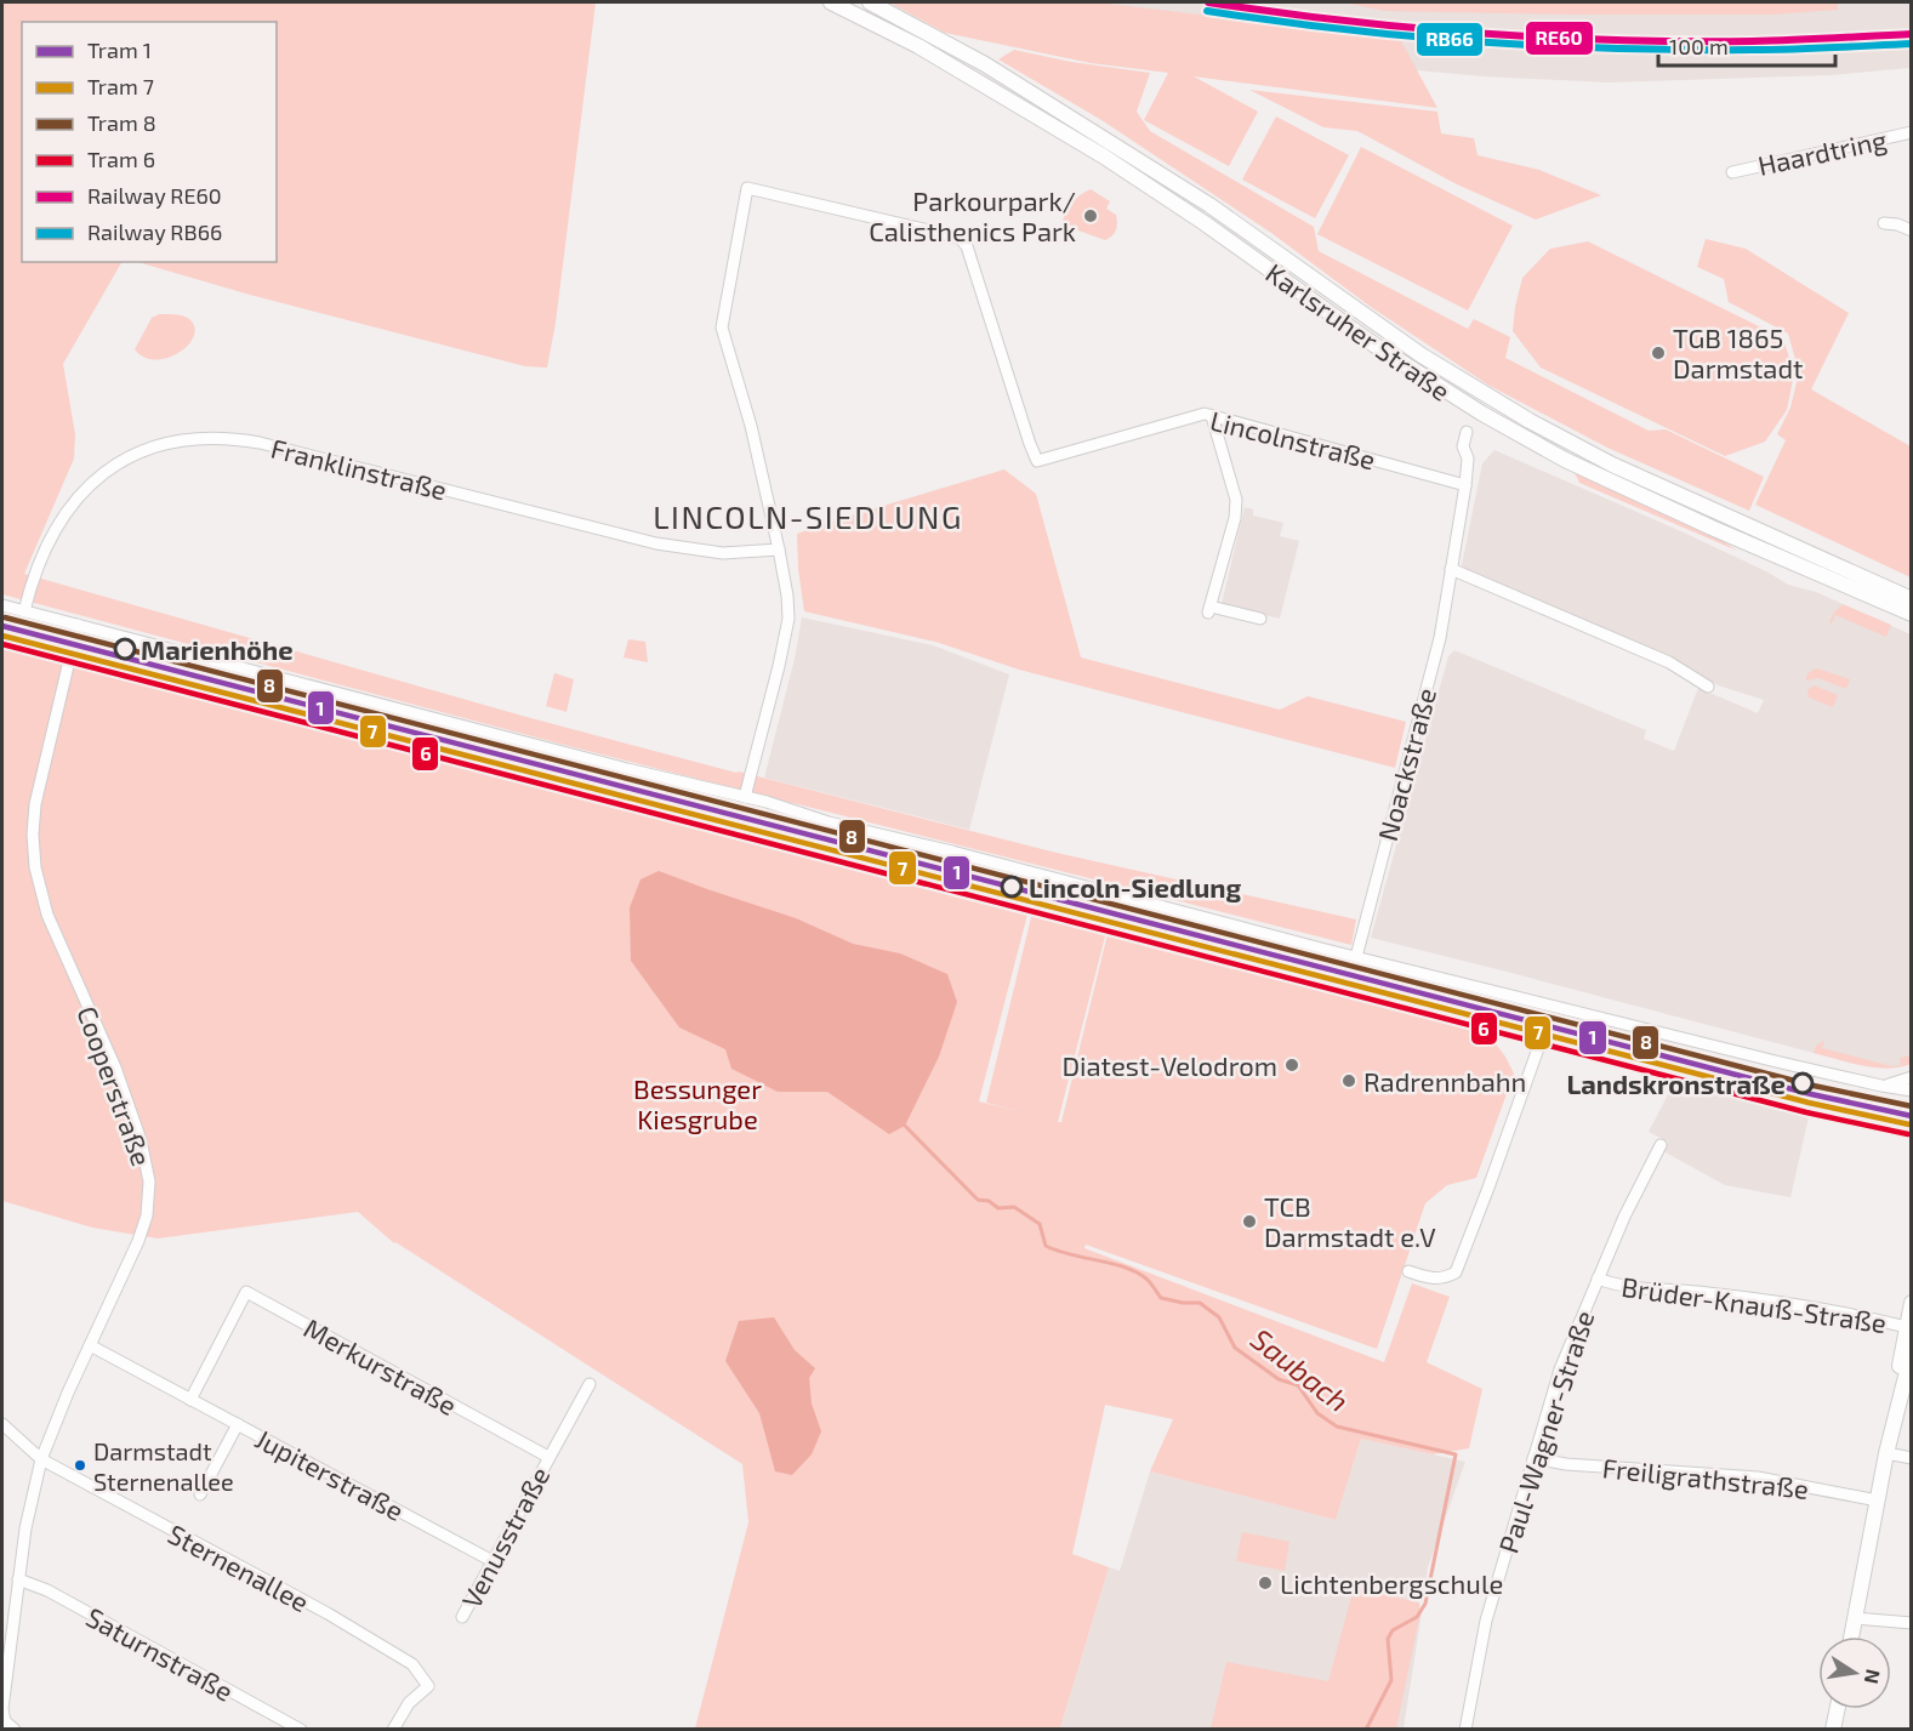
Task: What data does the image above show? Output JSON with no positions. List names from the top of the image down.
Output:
{
  "streets": {
    "main road": ["Karlsruher Straße"],
    "street": [
      "Haardtring",
      "Lincolnstraße",
      "Franklinstraße",
      "Noackstraße",
      "Cooperstraße",
      "Brüder-Knauß-Straße",
      "Merkurstraße",
      "Paul-Wagner-Straße",
      "Jupiterstraße",
      "Freiligrathstraße",
      "Venusstraße",
      "Sternenallee",
      "Saturnstraße"
    ]
  },
  "crossings": [
    ["Lincolnstraße", "Franklinstraße"],
    ["Lincolnstraße", "Noackstraße"],
    ["Cooperstraße", "Jupiterstraße"],
    ["Cooperstraße", "Sternenallee"],
    ["Cooperstraße", "Saturnstraße"],
    ["Brüder-Knauß-Straße", "Paul-Wagner-Straße"],
    ["Merkurstraße", "Jupiterstraße"],
    ["Merkurstraße", "Venusstraße"],
    ["Paul-Wagner-Straße", "Freiligrathstraße"],
    ["Jupiterstraße", "Venusstraße"]
  ],
  "districts": ["LINCOLN-SIEDLUNG"],
  "water": ["Saubach"],
  "parks": ["Bessunger Kiesgrube"],
  "places": [
    "Parkourpark/ Calisthenics Park",
    "TGB 1865 Darmstadt",
    "Marienhöhe",
    "Lincoln-Siedlung",
    "Diatest-Velodrom",
    "Radrennbahn",
    "Landskronstraße",
    "TCB Darmstadt e.V",
    "Darmstadt Sternenallee",
    "Lichtenbergschule"
  ],
  "lines": [
    "rail line RE60",
    "rail line RB66",
    "tram line 8",
    "tram line 1",
    "tram line 7",
    "tram line 6"
  ],
  "legend": [
    "Tram 1",
    "Tram 7",
    "Tram 8",
    "Tram 6",
    "Railway RE60",
    "Railway RB66"
  ],
  "scale_bar": "100 m",
  "north": "right"
}
